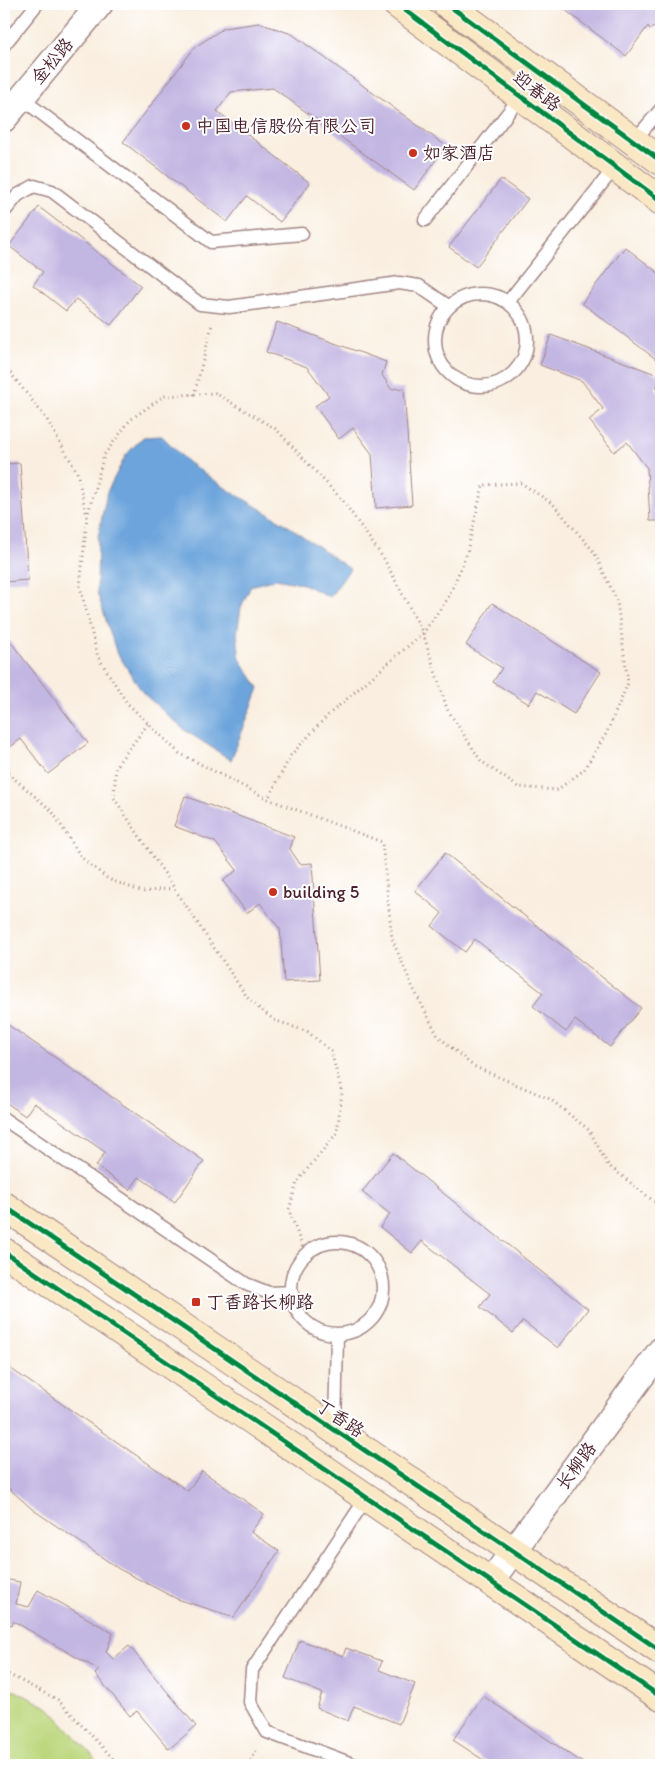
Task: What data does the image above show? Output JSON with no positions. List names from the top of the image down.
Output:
{
  "streets": {
    "street": [
      "金松路",
      "迎春路",
      "丁香路",
      "长柳路"
    ]
  },
  "crossings": [
    ["丁香路", "长柳路"]
  ],
  "places": {
    "other": ["中国电信股份有限公司", "如家酒店", "building 5"],
    "transit": ["丁香路长柳路"]
  }
}
